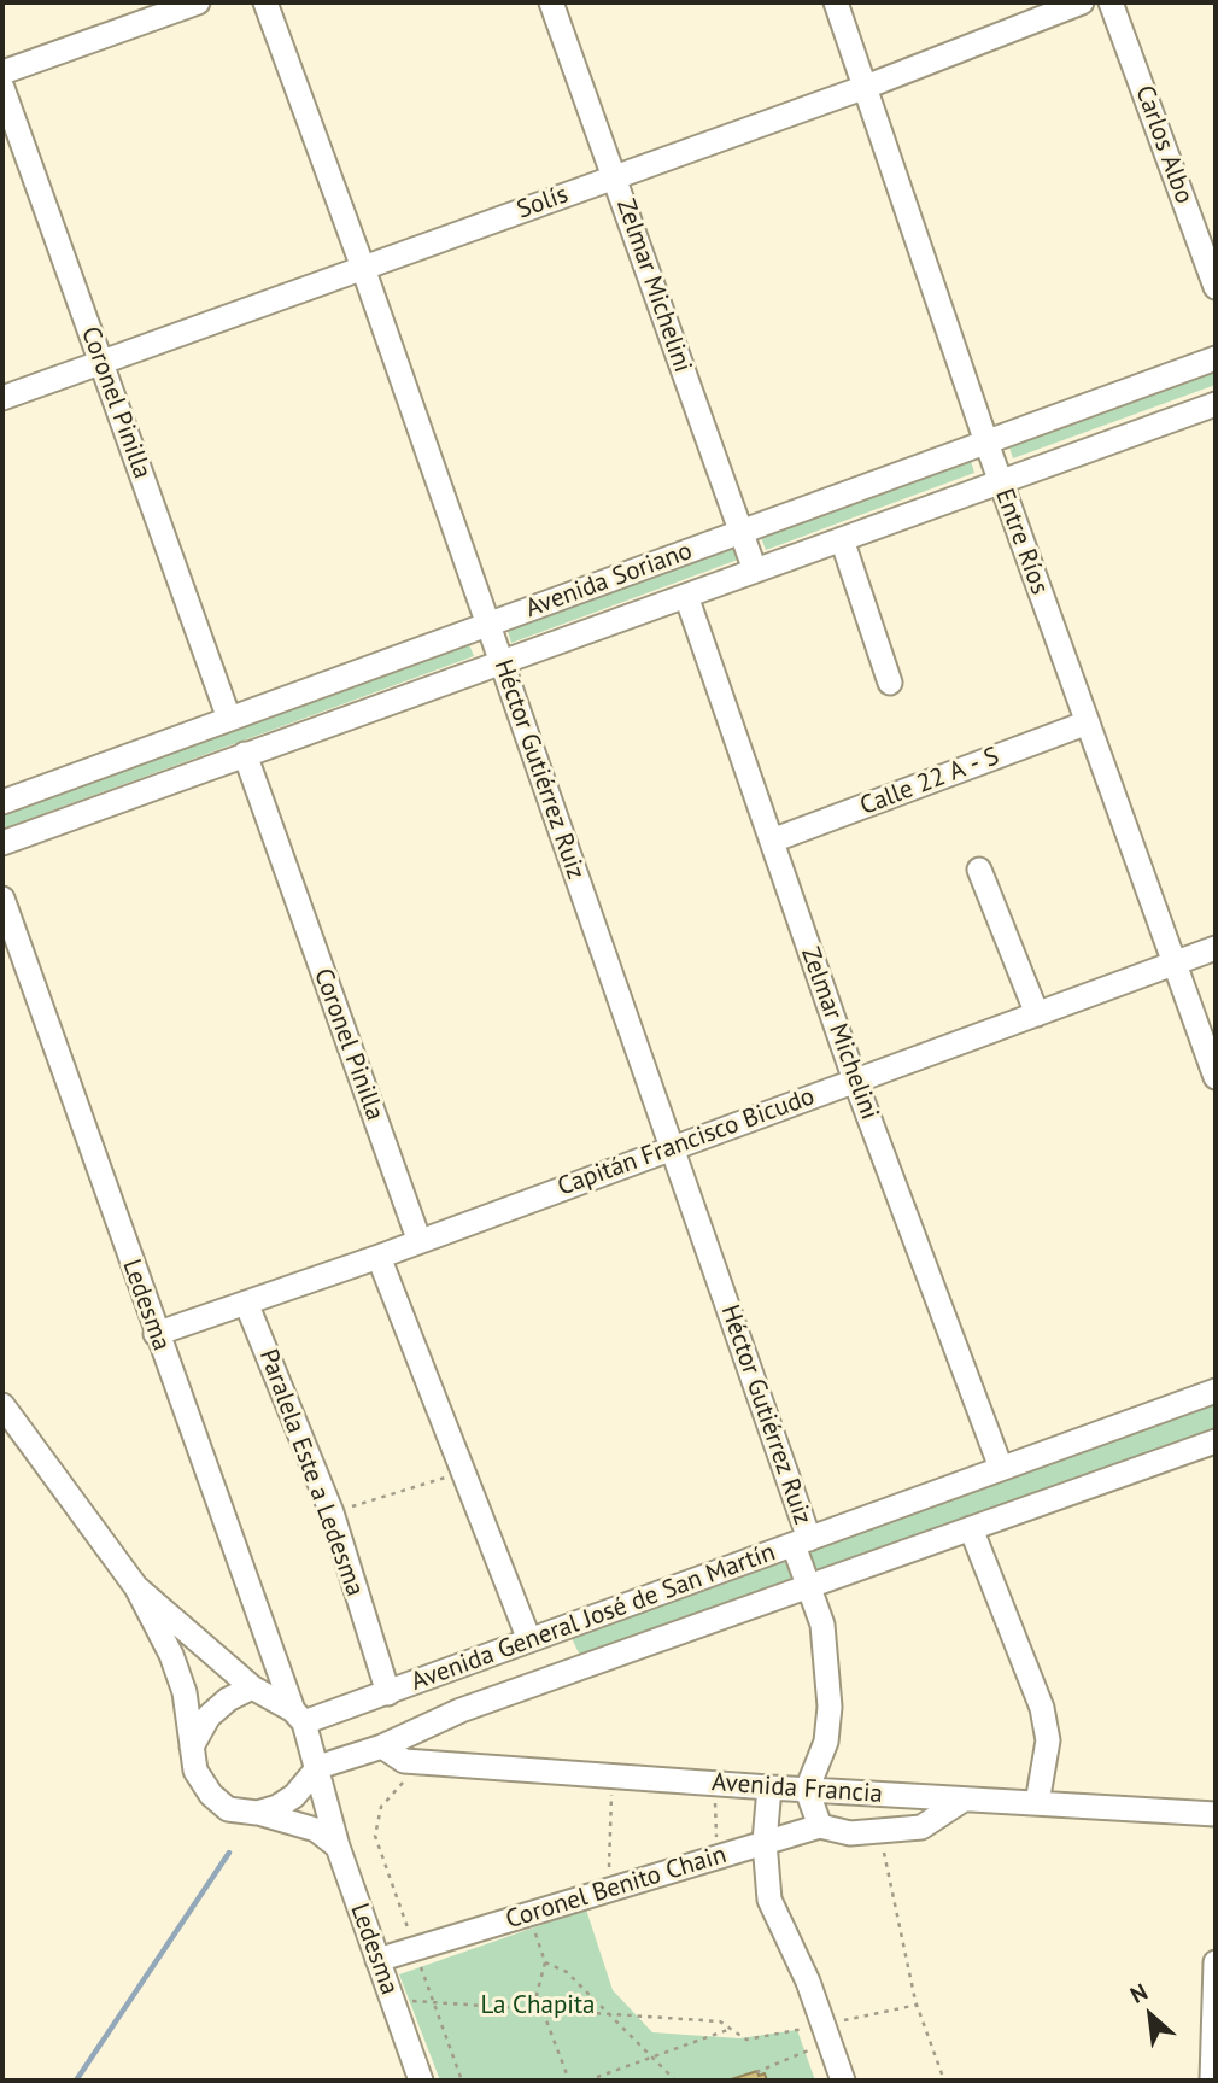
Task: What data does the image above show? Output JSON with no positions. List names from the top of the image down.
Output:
{
  "streets": {
    "street": [
      "Carlos Albo",
      "Solís",
      "Zelmar Michelini",
      "Coronel Pinilla",
      "Entre Ríos",
      "Avenida Soriano",
      "Héctor Gutiérrez Ruiz",
      "Calle 22 A - S",
      "Capitán Francisco Bicudo",
      "Ledesma",
      "Paralela Este a Ledesma",
      "Avenida General José de San Martín",
      "Avenida Francia",
      "Coronel Benito Chain"
    ]
  },
  "crossings": [
    ["Solís", "Zelmar Michelini"],
    ["Solís", "Coronel Pinilla"],
    ["Solís", "Entre Ríos"],
    ["Solís", "Héctor Gutiérrez Ruiz"],
    ["Zelmar Michelini", "Avenida Soriano"],
    ["Zelmar Michelini", "Calle 22 A - S"],
    ["Zelmar Michelini", "Capitán Francisco Bicudo"],
    ["Zelmar Michelini", "Avenida General José de San Martín"],
    ["Coronel Pinilla", "Avenida Soriano"],
    ["Coronel Pinilla", "Capitán Francisco Bicudo"],
    ["Entre Ríos", "Avenida Soriano"],
    ["Entre Ríos", "Calle 22 A - S"],
    ["Entre Ríos", "Capitán Francisco Bicudo"],
    ["Avenida Soriano", "Héctor Gutiérrez Ruiz"],
    ["Héctor Gutiérrez Ruiz", "Capitán Francisco Bicudo"],
    ["Héctor Gutiérrez Ruiz", "Avenida General José de San Martín"],
    ["Héctor Gutiérrez Ruiz", "Avenida Francia"],
    ["Capitán Francisco Bicudo", "Ledesma"],
    ["Capitán Francisco Bicudo", "Paralela Este a Ledesma"],
    ["Ledesma", "Avenida General José de San Martín"],
    ["Ledesma", "Coronel Benito Chain"],
    ["Paralela Este a Ledesma", "Avenida General José de San Martín"],
    ["Avenida General José de San Martín", "Avenida Francia"]
  ],
  "parks": ["La Chapita"],
  "north": "top left"
}
